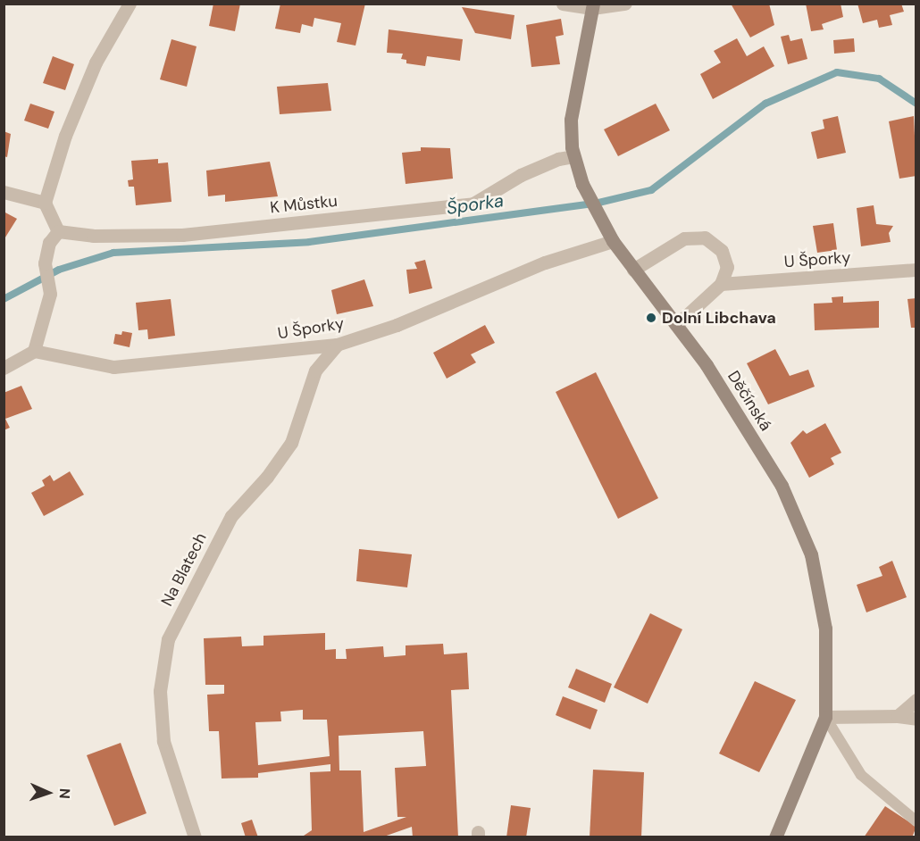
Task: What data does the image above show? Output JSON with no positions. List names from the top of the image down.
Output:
{
  "streets": {
    "main road": ["Děčínská"],
    "street": ["K Můstku", "U Šporky", "Na Blatech"]
  },
  "crossings": [
    ["K Můstku", "Děčínská"],
    ["U Šporky", "Děčínská"],
    ["U Šporky", "Na Blatech"]
  ],
  "water": ["Šporka"],
  "places": ["Dolní Libchava"],
  "north": "right"
}
